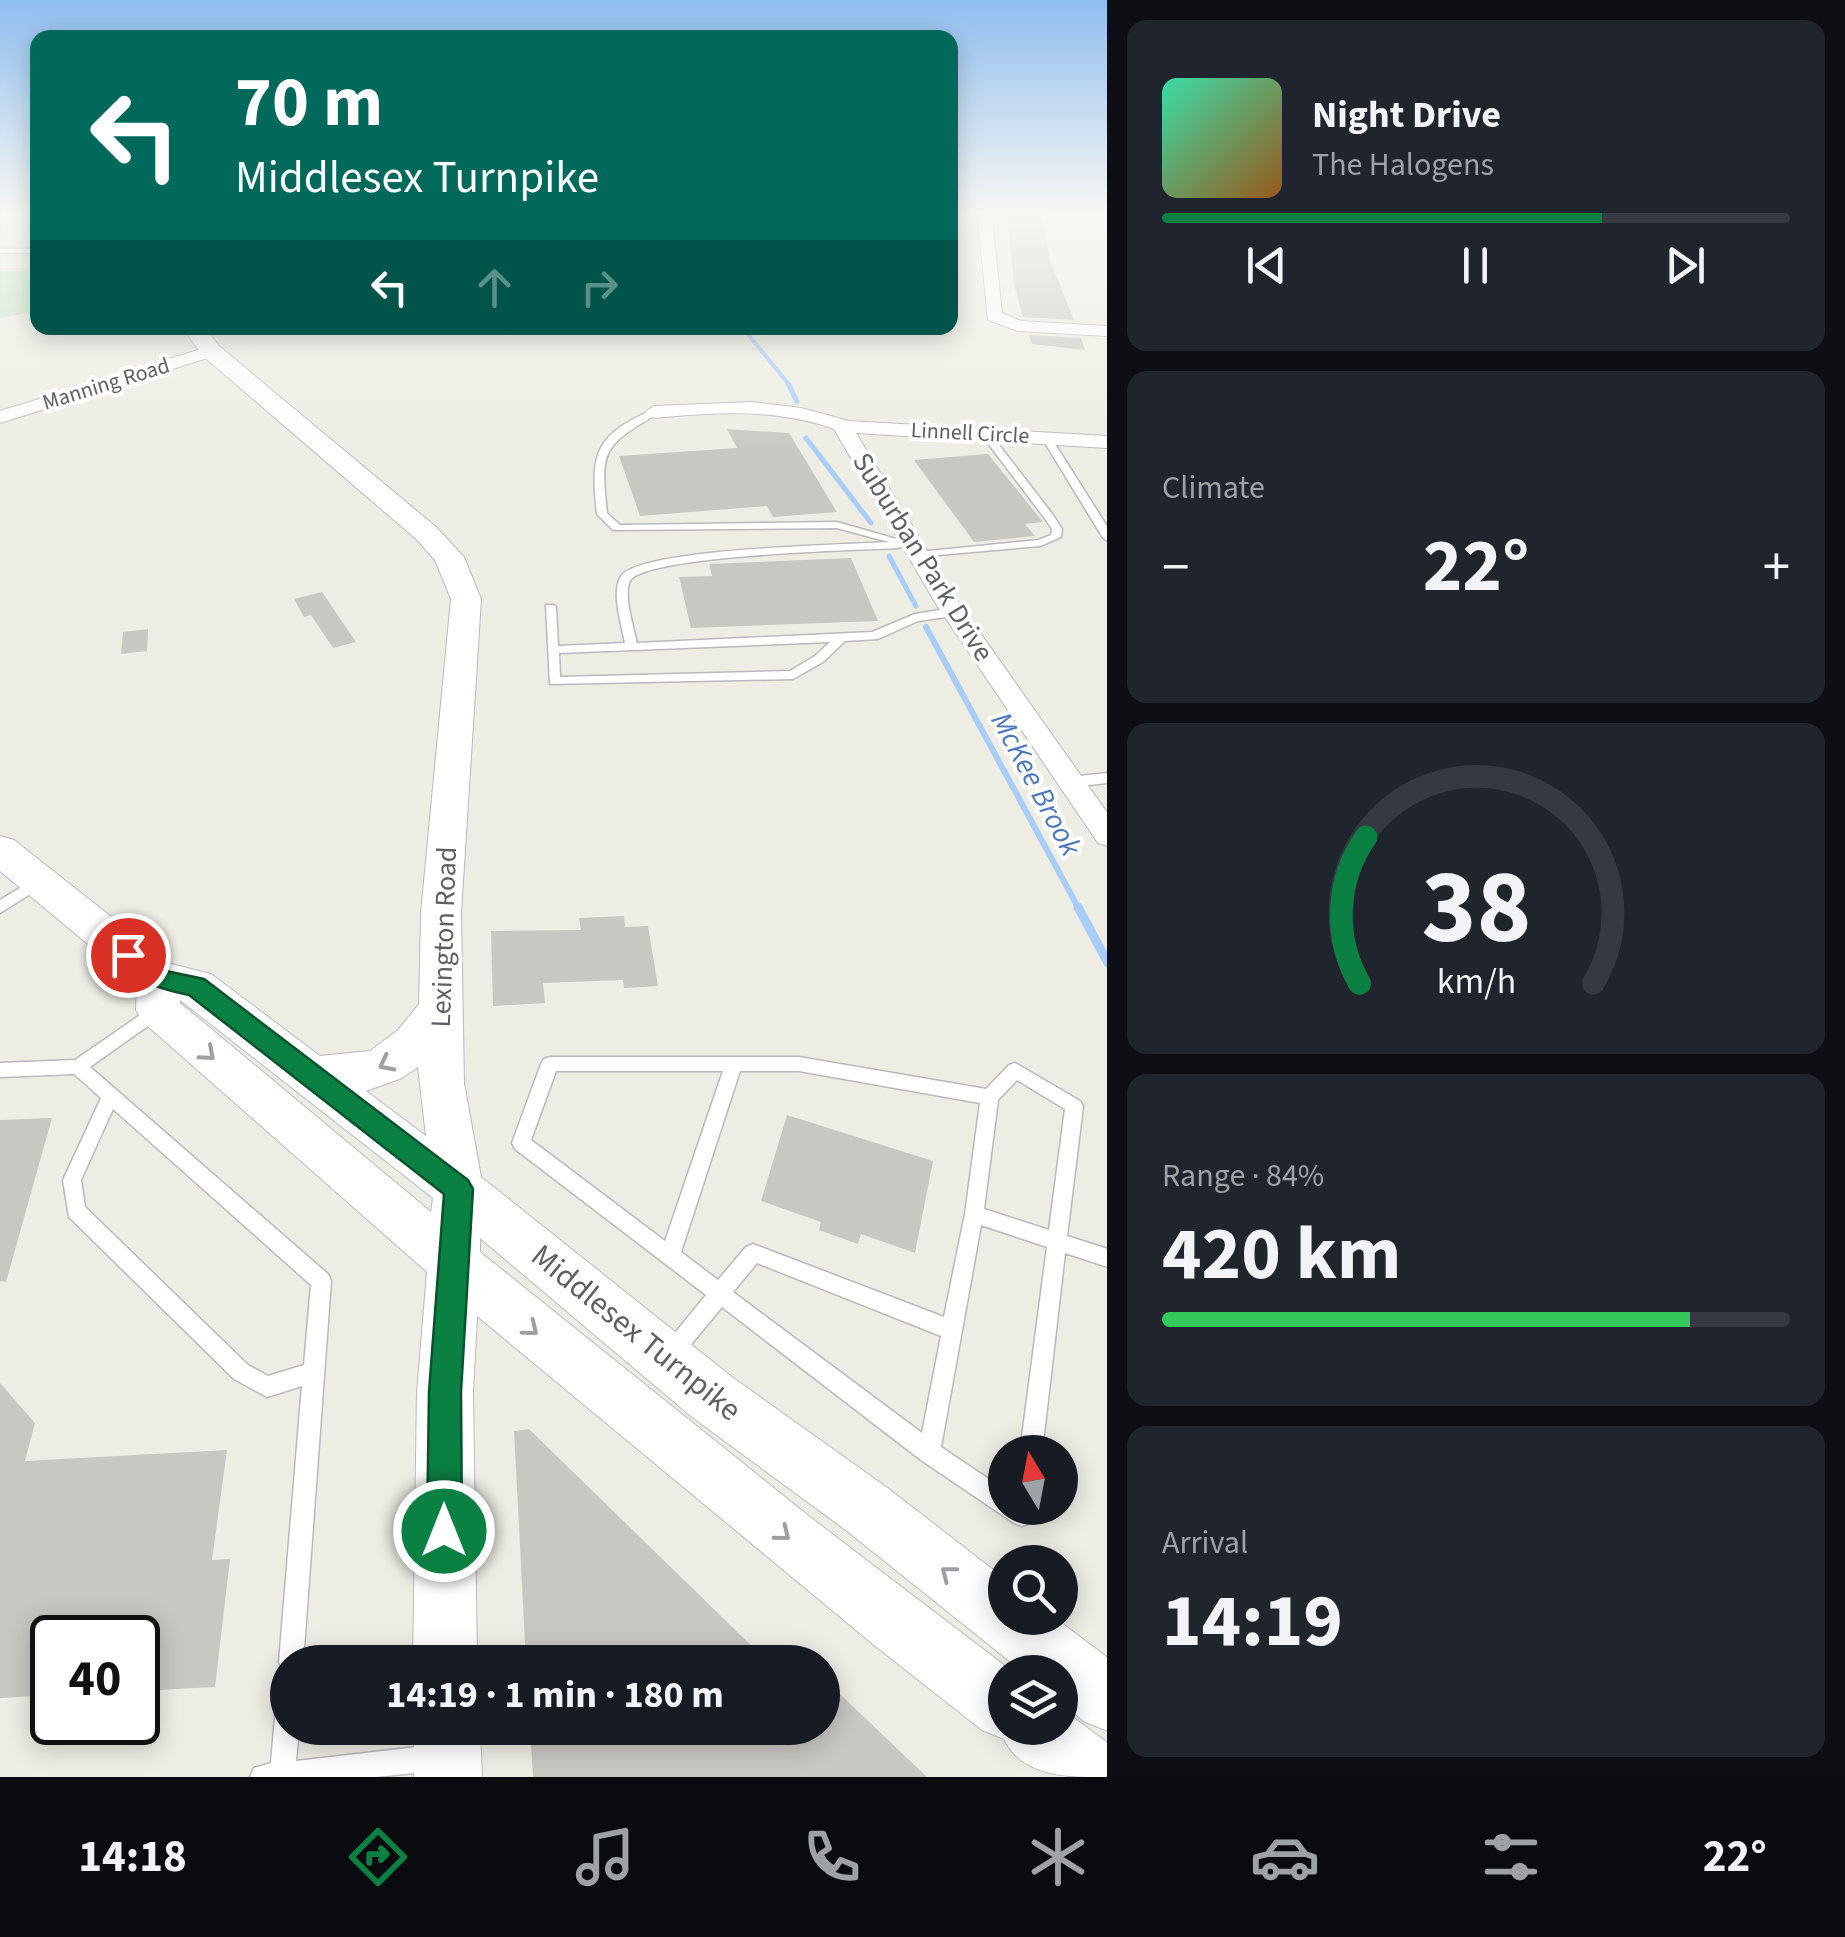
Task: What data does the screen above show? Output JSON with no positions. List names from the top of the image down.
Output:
{
  "streets": {
    "street": [
      "Manning Road",
      "Linnell Circle",
      "Suburban Park Drive",
      "Lexington Road",
      "Middlesex Turnpike"
    ]
  },
  "crossings": [
    ["Manning Road", "Lexington Road"],
    ["Linnell Circle", "Suburban Park Drive"],
    ["Lexington Road", "Middlesex Turnpike"]
  ],
  "water": ["McKee Brook"],
  "north": "top",
  "page": {
    "turn": ["70 m", "Middlesex Turnpike"],
    "song": ["Night Drive", "The Halogens"],
    "tile": [
      "Climate",
      ["Range · 84%", "420 km"],
      ["Arrival", "14:19"]
    ],
    "heat": ["−", "22°", "+"],
    "limit": "40",
    "trip": "14:19 · 1 min · 180 m",
    "tabs": ["14:18", "22°"],
    "gauge": ["38", "km/h"]
  }
}
